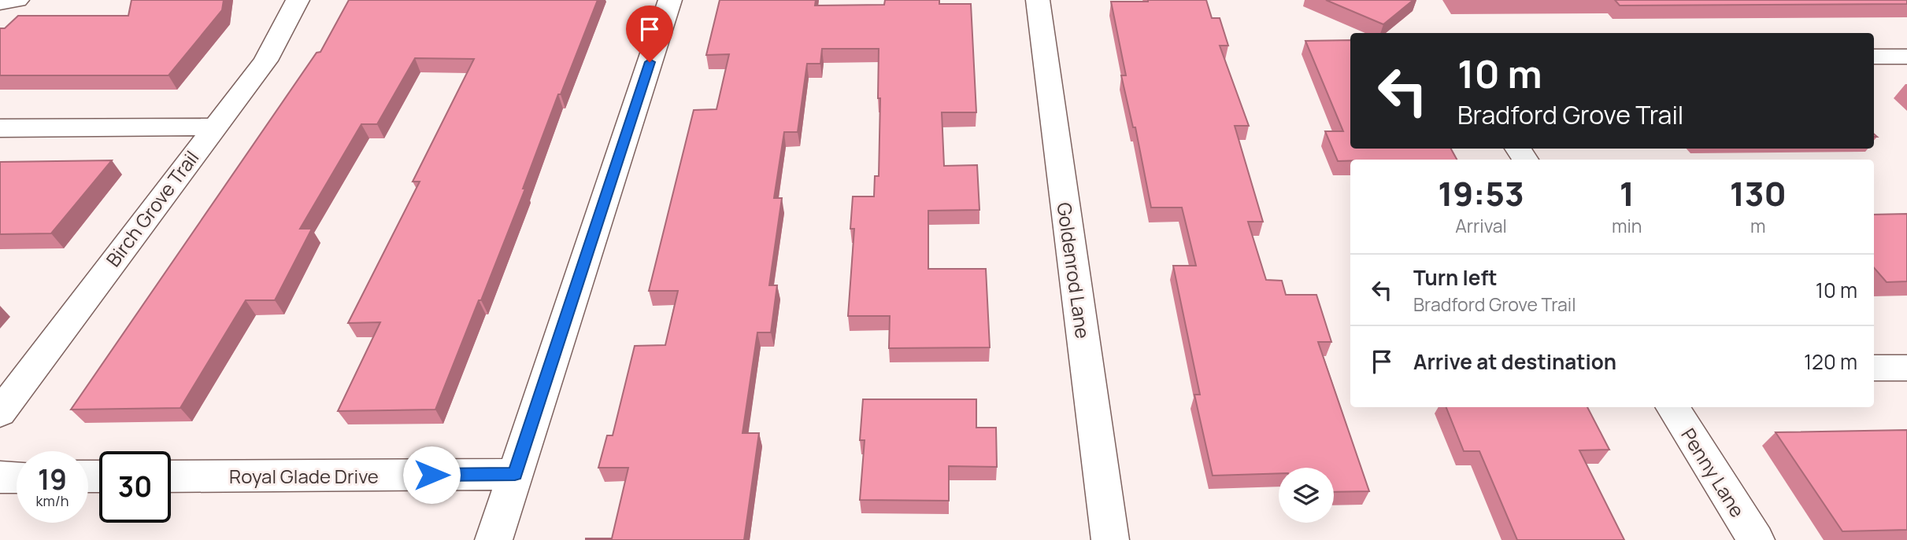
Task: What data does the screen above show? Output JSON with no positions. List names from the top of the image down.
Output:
{
  "streets": {
    "street": [
      "Birch Grove Trail",
      "Goldenrod Lane",
      "Penny Lane",
      "Royal Glade Drive"
    ]
  },
  "page": {
    "turn": ["10 m", "Bradford Grove Trail"],
    "eta": [
      "19:53",
      "Arrival",
      "1",
      "min",
      "130",
      "m"
    ],
    "list": [
      {
        "name": "Turn left",
        "note": "Bradford Grove Trail",
        "value": "10 m"
      },
      {
        "name": "Arrive at destination",
        "value": "120 m"
      }
    ],
    "speed": "19 km/h",
    "limit": "30"
  }
}
